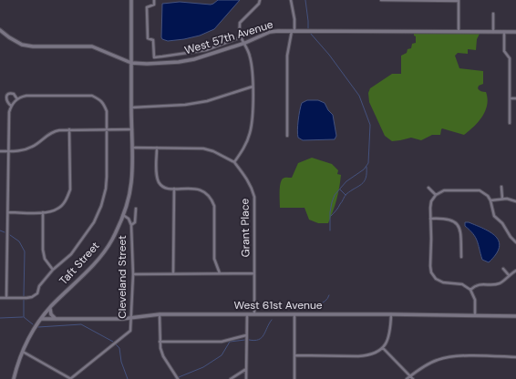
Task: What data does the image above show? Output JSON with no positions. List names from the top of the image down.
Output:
{
  "streets": {
    "main road": ["West 57th Avenue", "Taft Street", "West 61st Avenue"],
    "street": ["Grant Place", "Cleveland Street"]
  },
  "crossings": [
    ["Grant Place", "West 61st Avenue"],
    ["Taft Street", "Cleveland Street"],
    ["Taft Street", "West 61st Avenue"],
    ["Cleveland Street", "West 61st Avenue"]
  ]
}
